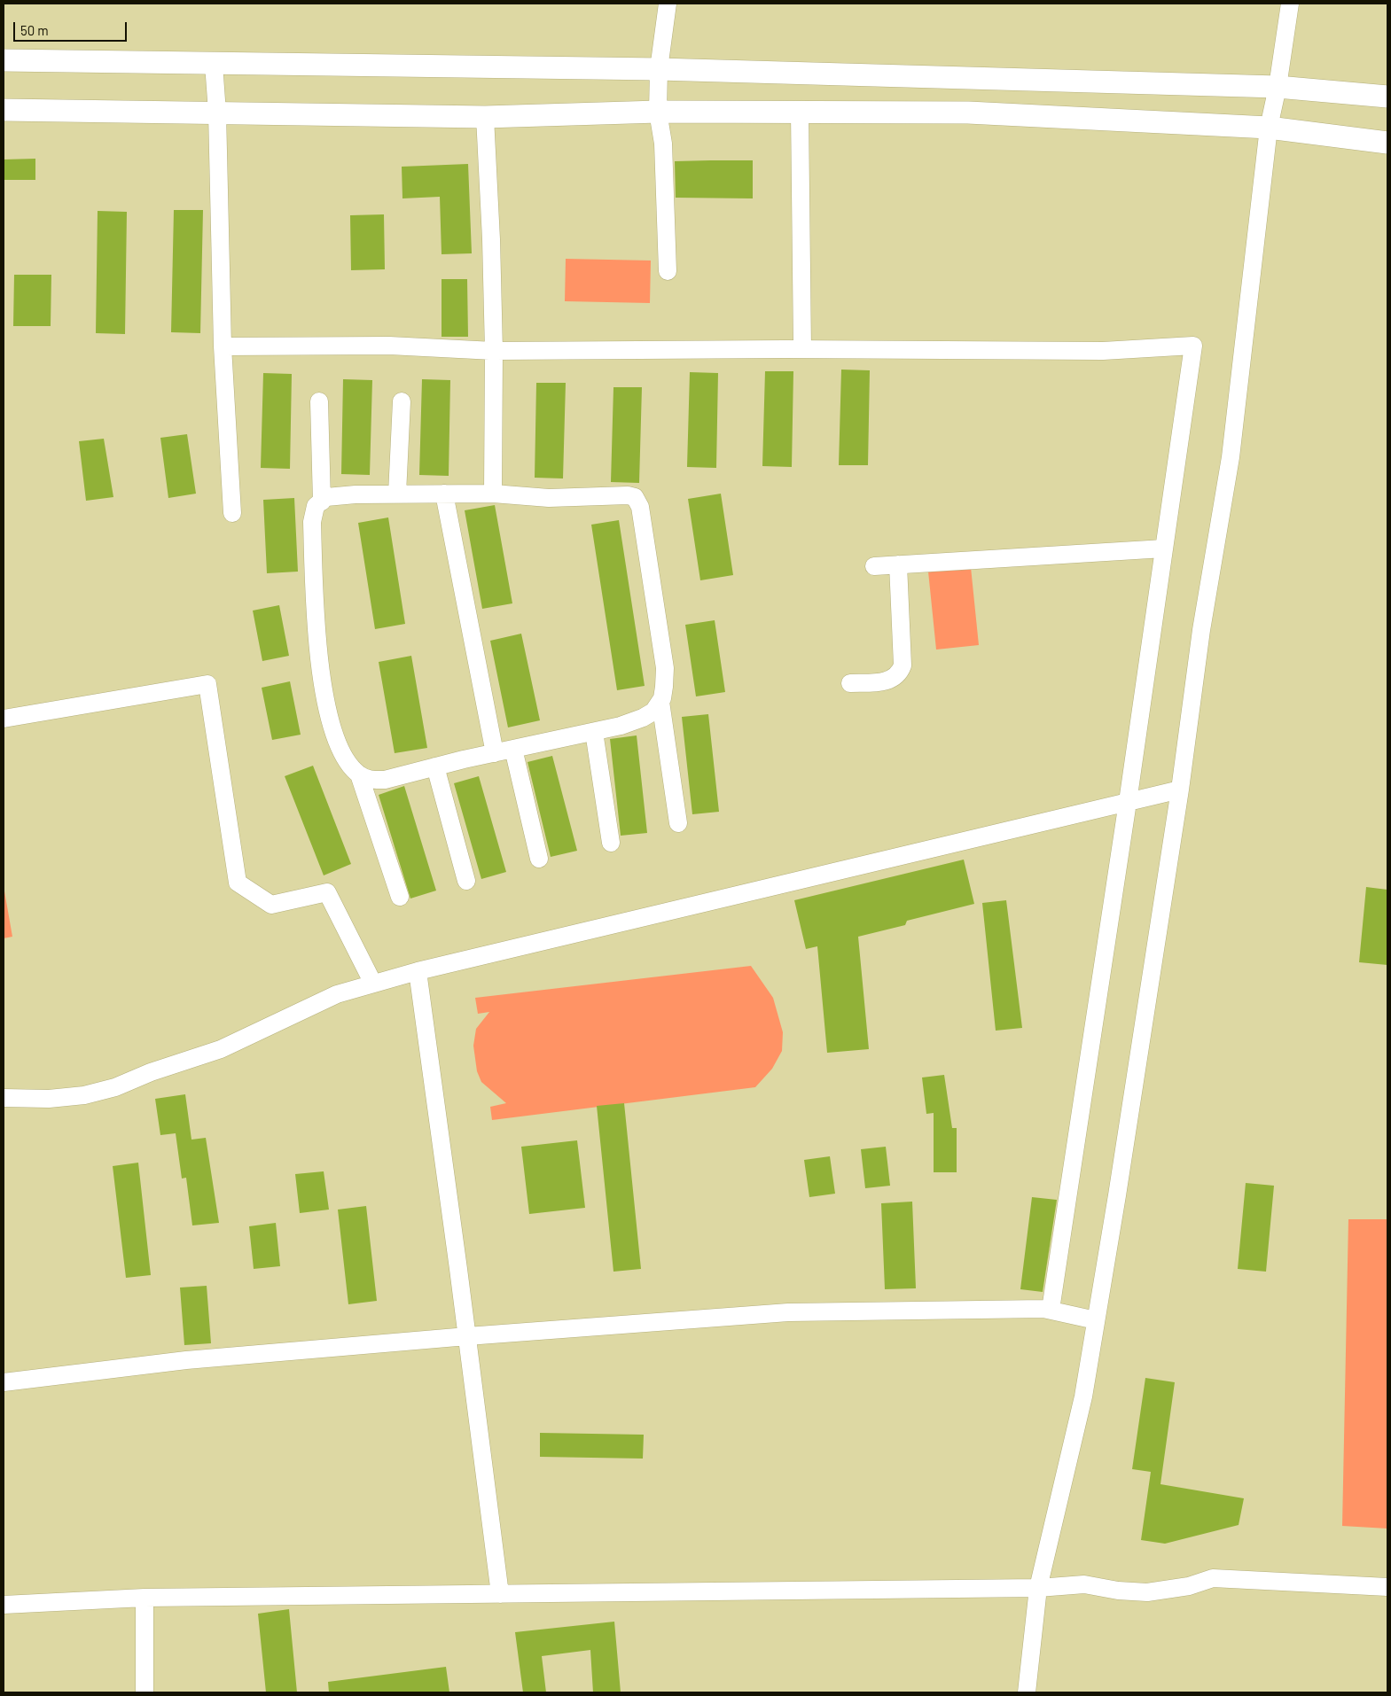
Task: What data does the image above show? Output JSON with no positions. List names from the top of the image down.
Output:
{
  "scale_bar": "50 m"
}
